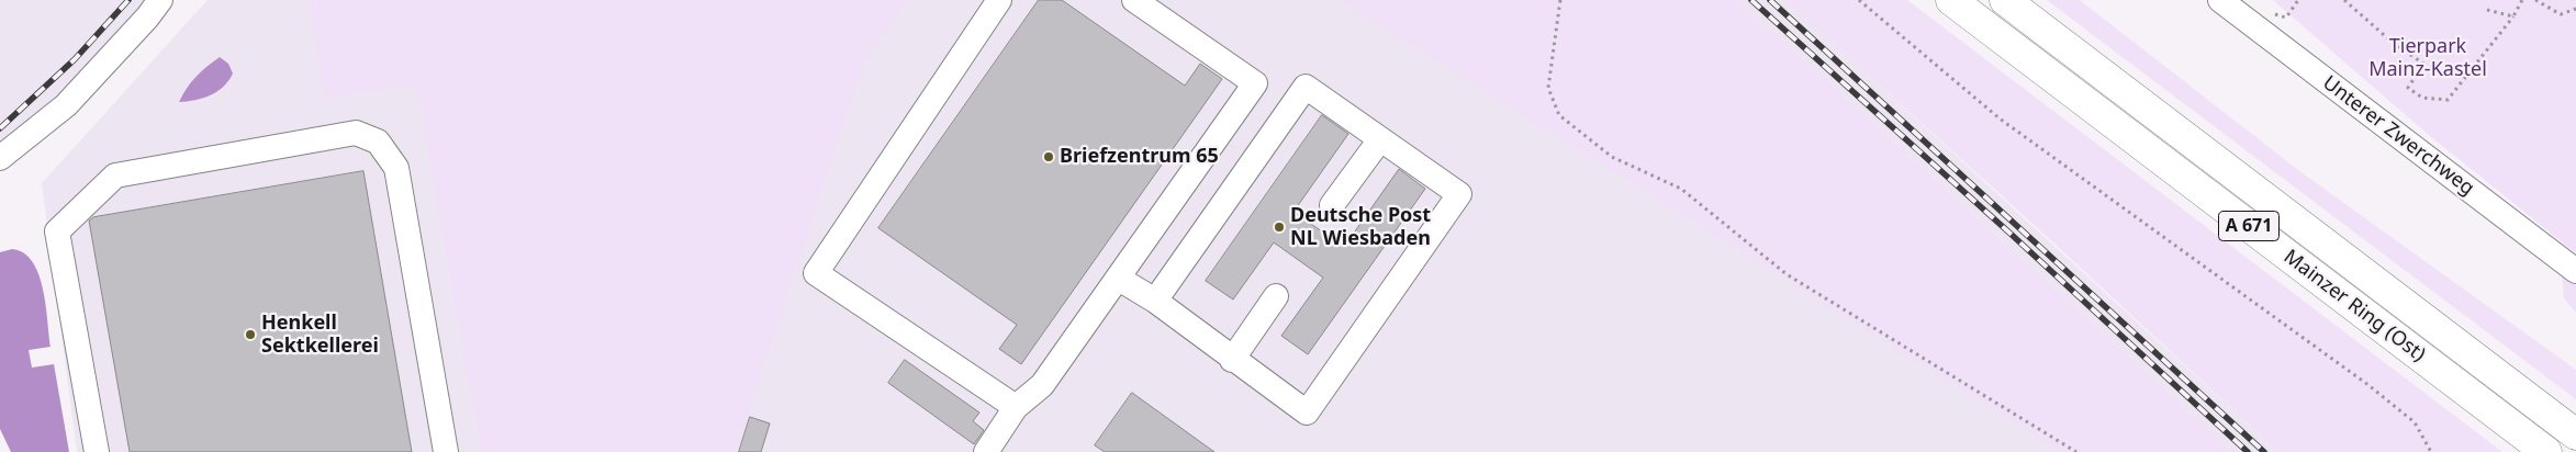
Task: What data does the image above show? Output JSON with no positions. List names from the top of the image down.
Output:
{
  "streets": {
    "highway": ["A 671", "Mainzer Ring (Ost)"],
    "street": ["Unterer Zwerchweg"]
  },
  "parks": ["Tierpark Mainz-Kastel"],
  "places": ["Briefzentrum 65", "Deutsche Post NL Wiesbaden", "Henkell Sektkellerei"]
}
